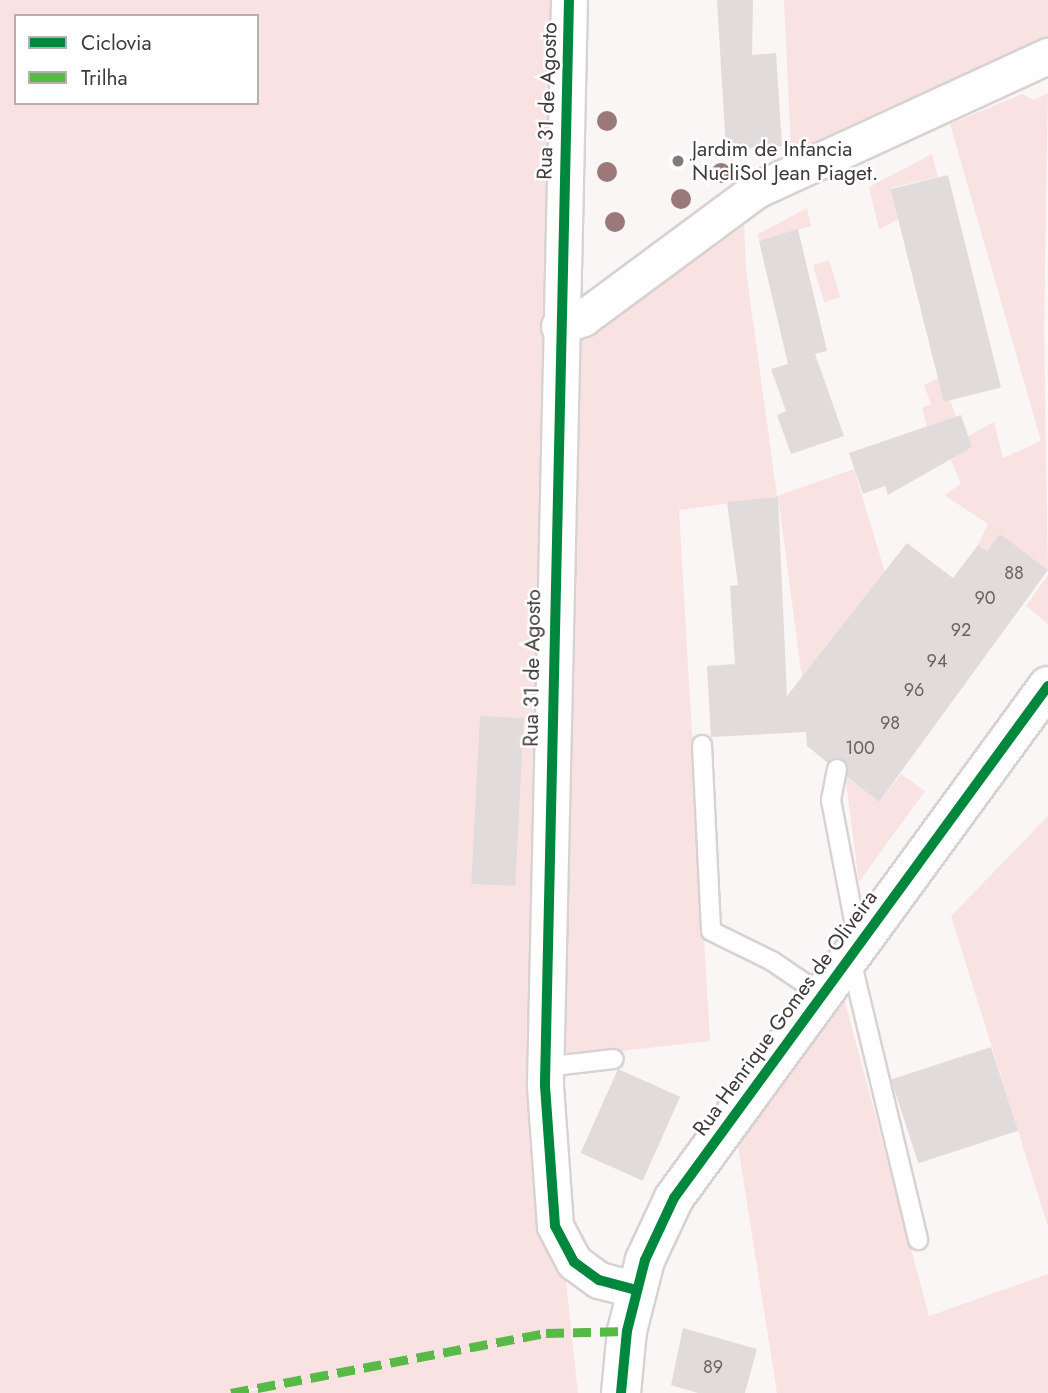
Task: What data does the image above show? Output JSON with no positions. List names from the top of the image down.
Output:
{
  "streets": {
    "street": ["Rua 31 de Agosto", "Rua Henrique Gomes de Oliveira"]
  },
  "crossings": [
    ["Rua 31 de Agosto", "Rua Henrique Gomes de Oliveira"]
  ],
  "places": ["Jardim de Infancia NucliSol Jean Piaget."],
  "house_numbers": [
    "88",
    "90",
    "92",
    "94",
    "96",
    "98",
    "100",
    "89"
  ],
  "legend": ["Ciclovia", "Trilha"]
}
